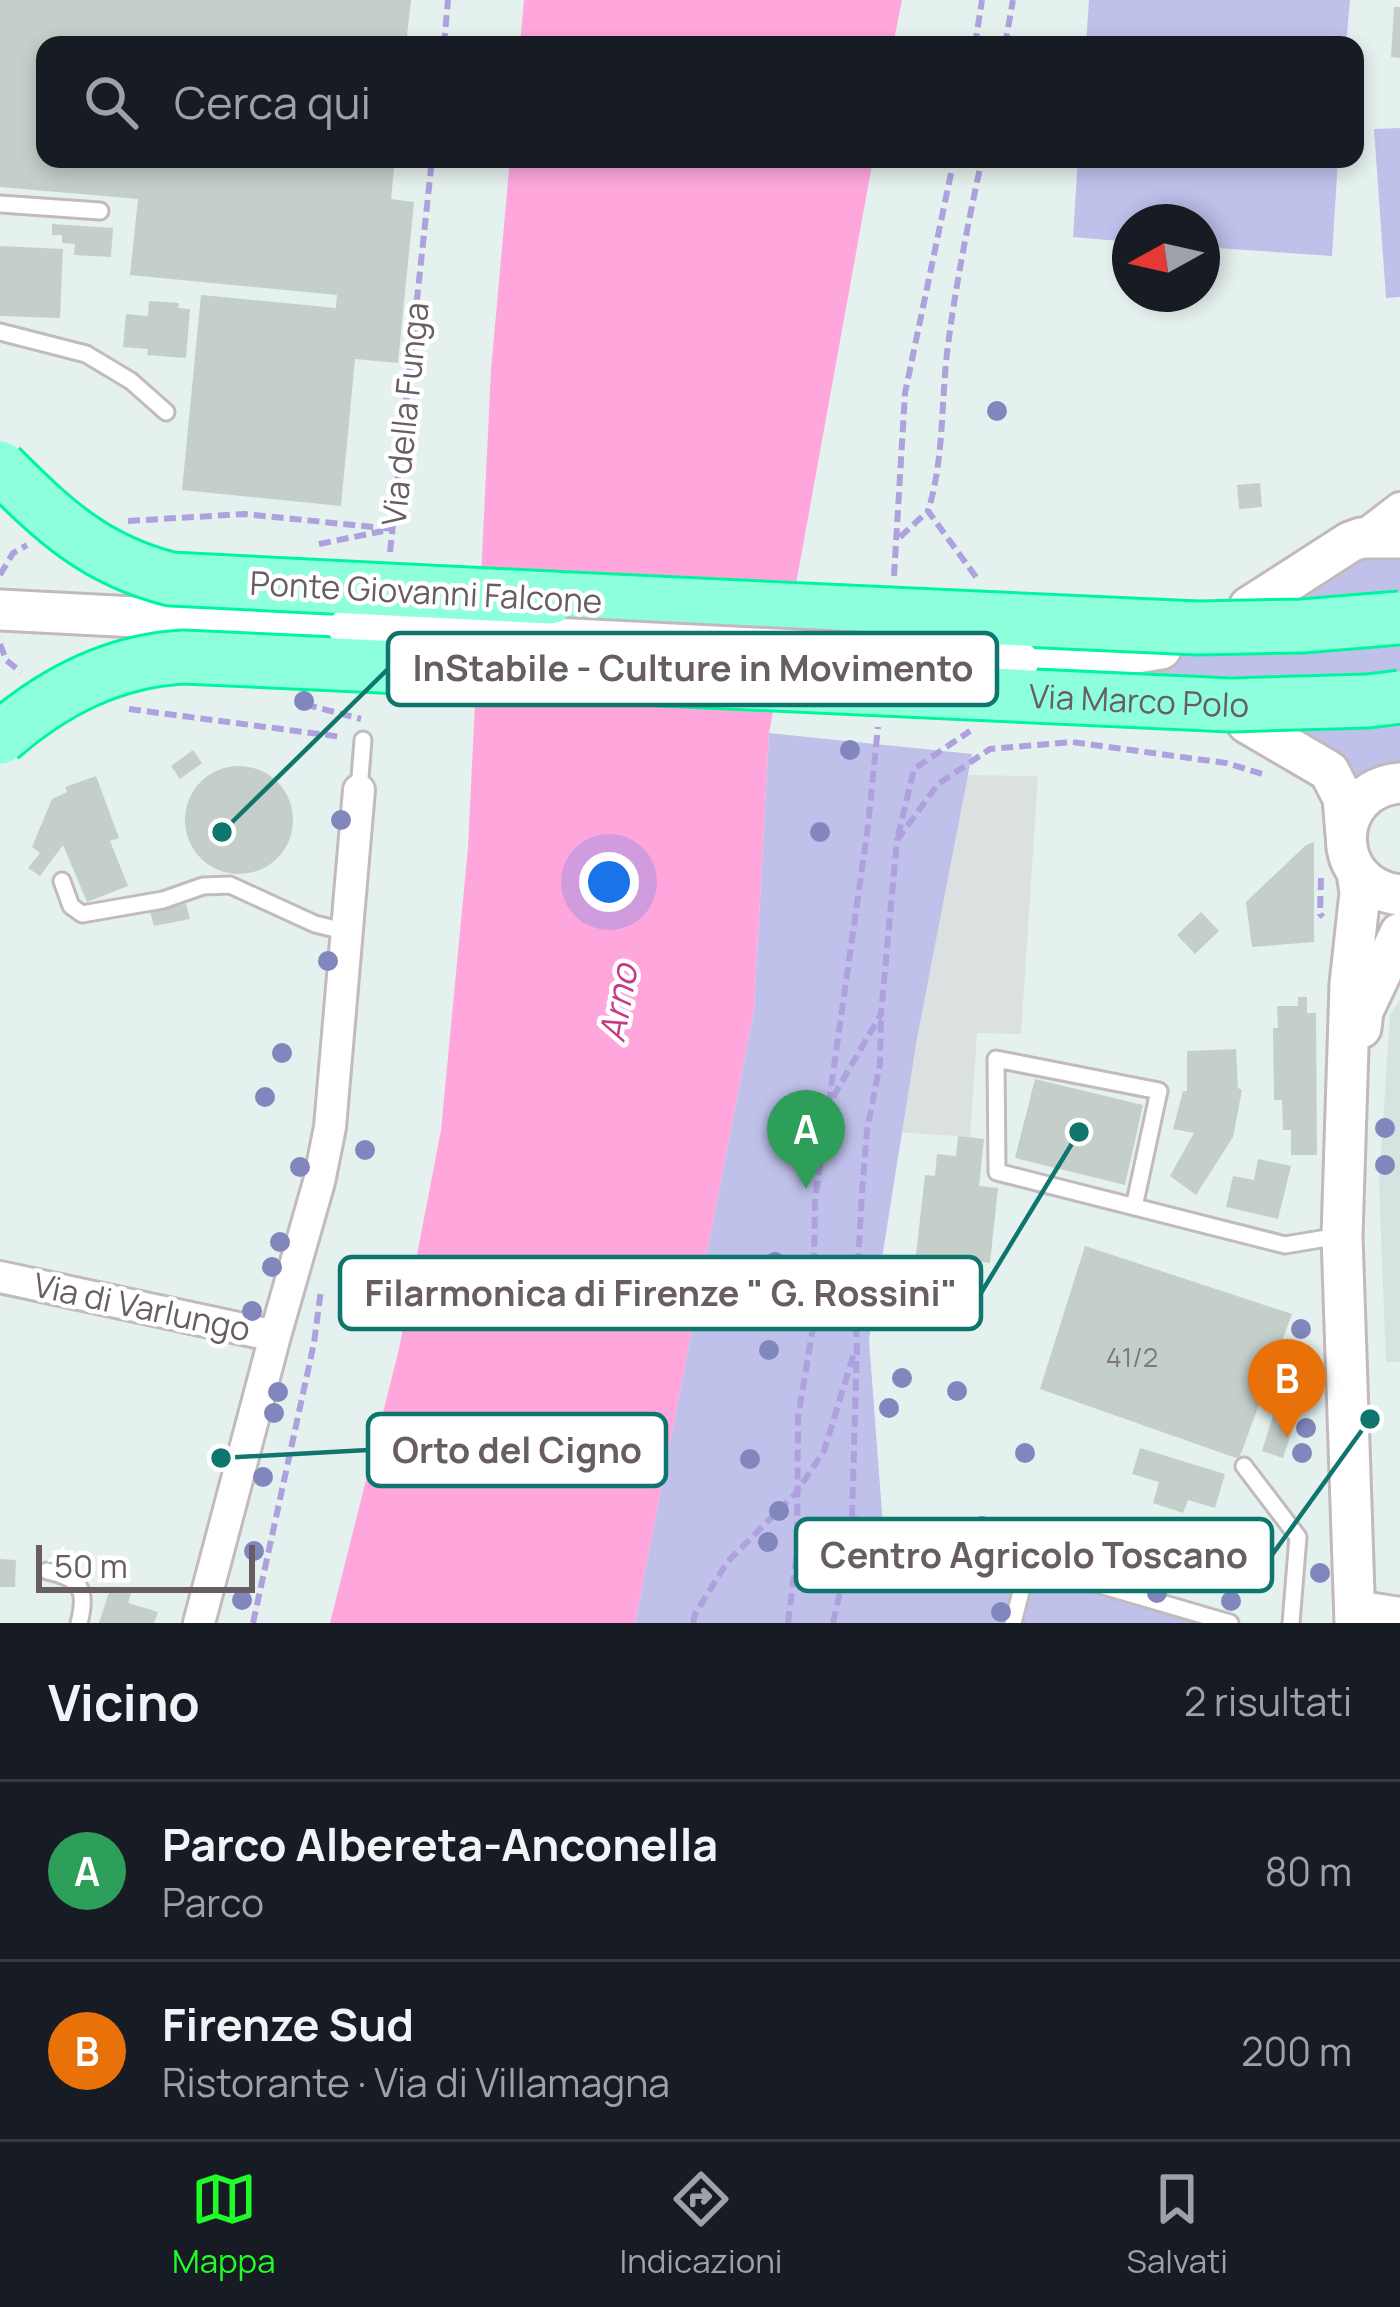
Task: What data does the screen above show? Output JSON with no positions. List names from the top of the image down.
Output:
{
  "streets": {
    "highway": ["Ponte Giovanni Falcone", "Via Marco Polo"],
    "street": ["Via di Varlungo"],
    "path": ["Via della Funga"]
  },
  "water": ["Arno"],
  "places": [
    "InStabile - Culture in Movimento",
    "Filarmonica di Firenze \" G. Rossini\"",
    "Centro Agricolo Toscano",
    "Orto del Cigno"
  ],
  "house_numbers": ["41/2"],
  "scale_bar": "50 m",
  "north": "left",
  "page": {
    "search": "Cerca qui",
    "pins": ["A", "B"],
    "scale": "50 m",
    "heading": ["Vicino", "2 risultati"],
    "list": [
      {
        "mark": "A",
        "name": "Parco Albereta-Anconella",
        "note": "Parco",
        "value": "80 m"
      },
      {
        "mark": "B",
        "name": "Firenze Sud",
        "note": "Ristorante · Via di Villamagna",
        "value": "200 m"
      }
    ],
    "nav": ["Mappa", "Indicazioni", "Salvati"]
  }
}
